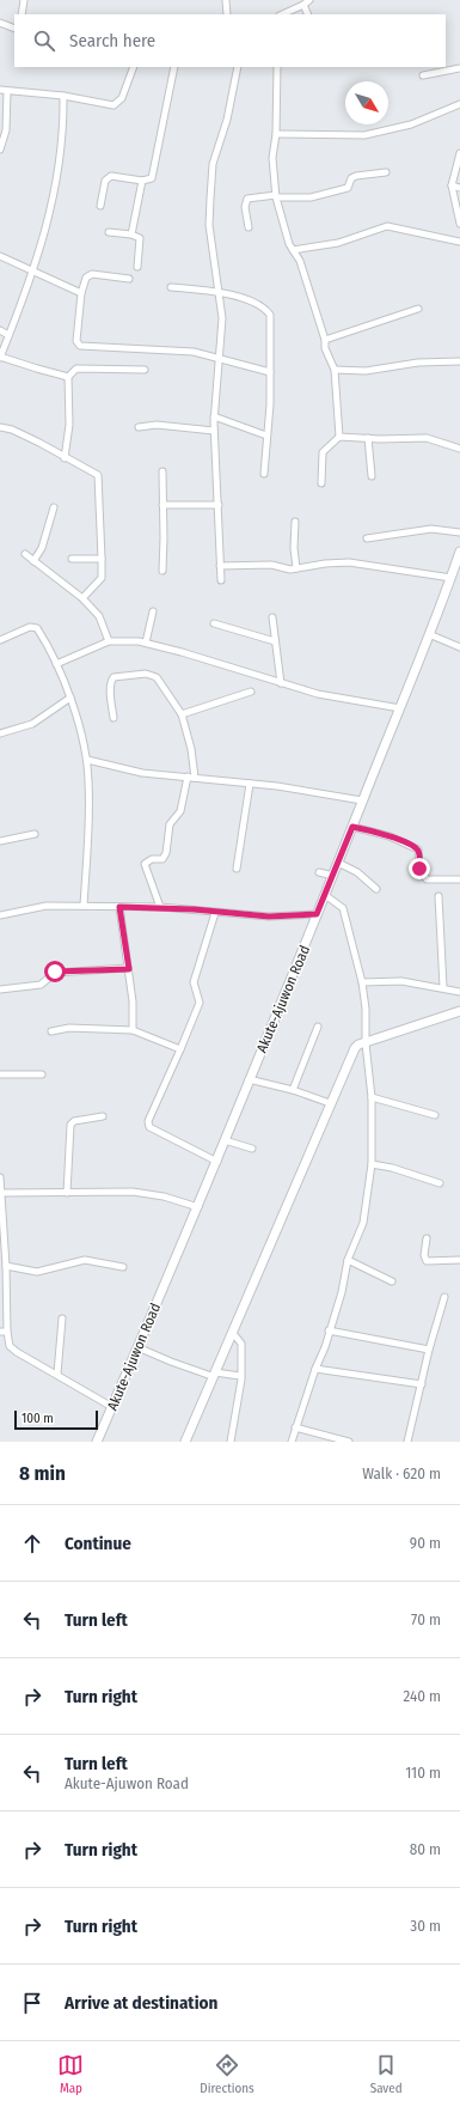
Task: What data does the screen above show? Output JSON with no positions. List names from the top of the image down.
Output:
{
  "streets": {
    "main road": ["Akute-Ajuwon Road"]
  },
  "scale_bar": "100 m",
  "north": "bottom right",
  "page": {
    "search": "Search here",
    "scale": "100 m",
    "heading": ["8 min", "Walk · 620 m"],
    "list": [
      ["Continue", "90 m"],
      ["Turn left", "70 m"],
      ["Turn right", "240 m"],
      ["Turn left", "Akute-Ajuwon Road", "110 m"],
      ["Turn right", "80 m"],
      ["Turn right", "30 m"],
      "Arrive at destination"
    ],
    "nav": ["Map", "Directions", "Saved"]
  }
}
